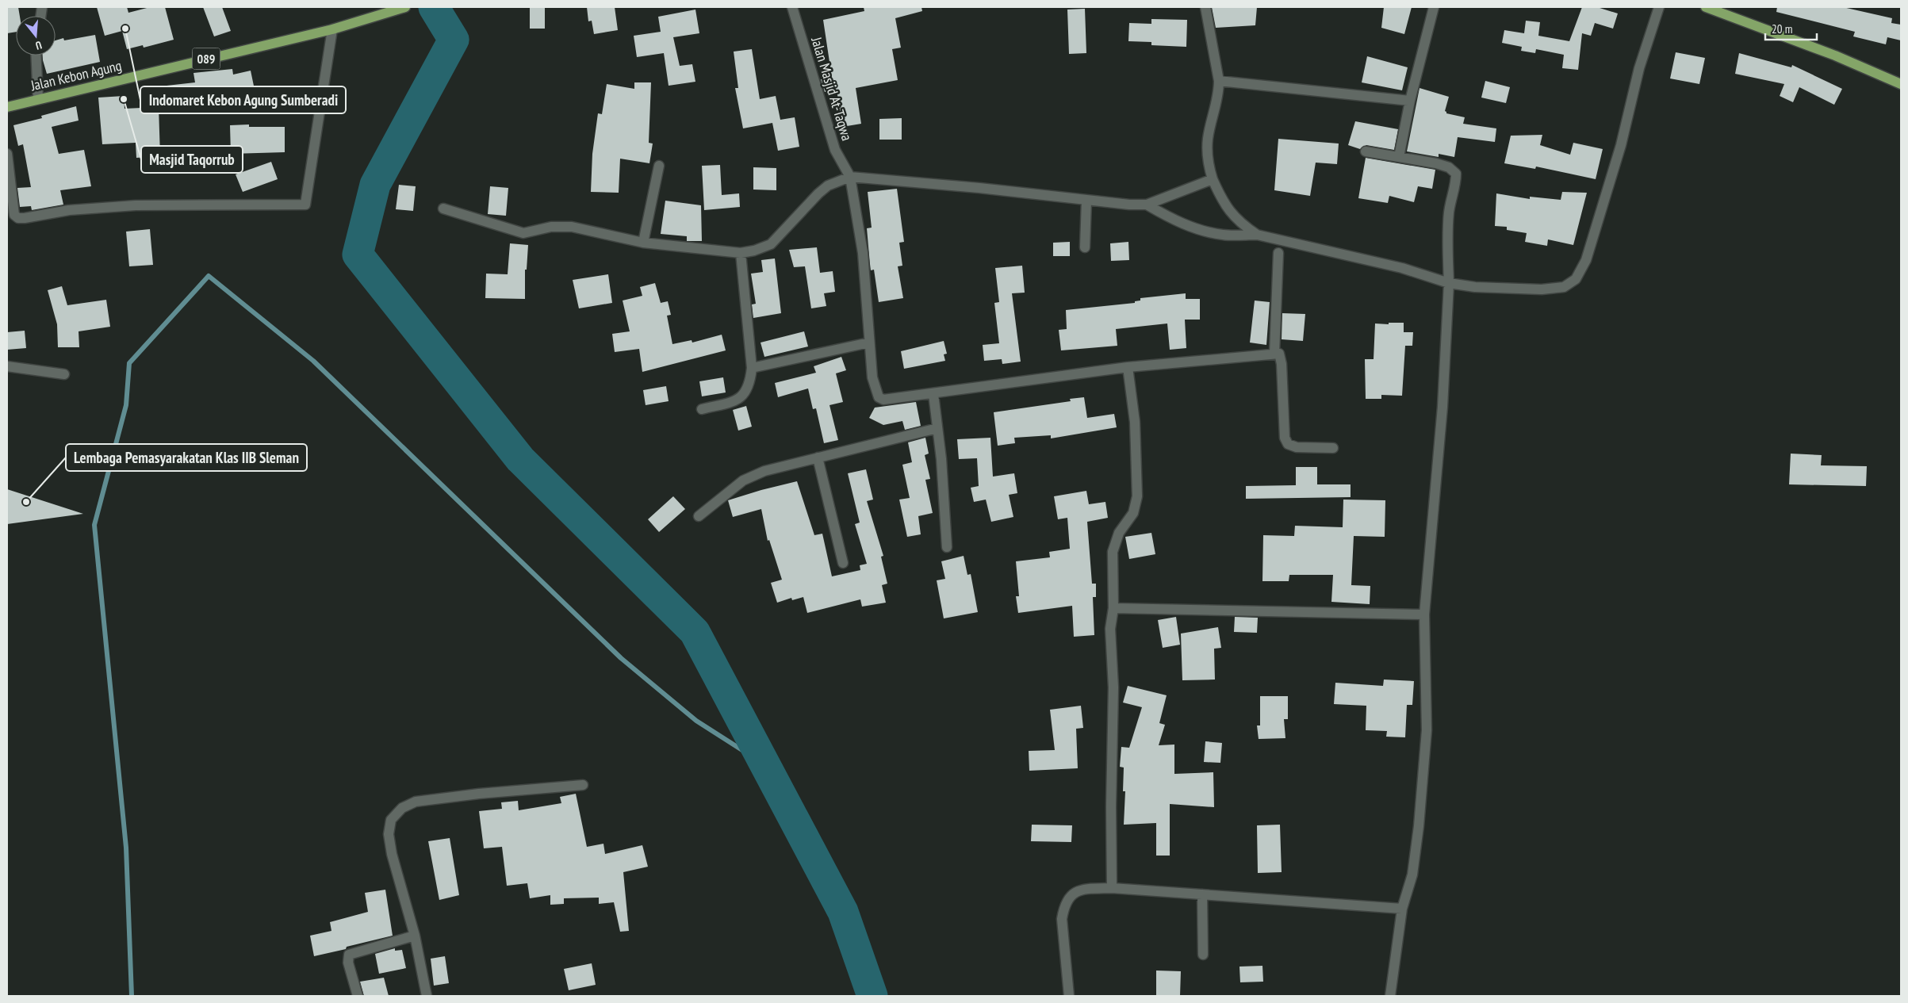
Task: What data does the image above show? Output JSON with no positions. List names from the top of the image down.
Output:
{
  "streets": {
    "main road": ["089", "Jalan Kebon Agung"],
    "street": ["Jalan Masjid At-Taqwa"]
  },
  "places": ["Indomaret Kebon Agung Sumberadi", "Masjid Taqorrub", "Lembaga Pemasyarakatan Klas IIB Sleman"],
  "scale_bar": "20 m",
  "north": "bottom"
}
